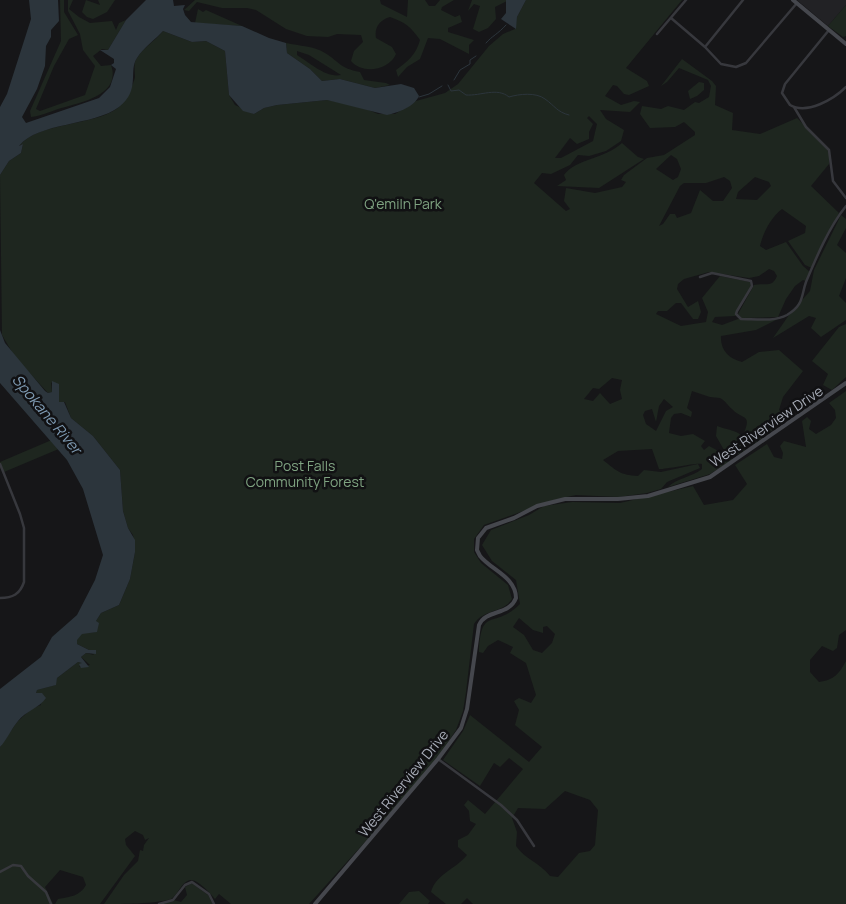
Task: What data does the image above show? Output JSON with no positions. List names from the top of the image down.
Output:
{
  "streets": {
    "street": ["West Riverview Drive"]
  },
  "water": ["Spokane River"],
  "parks": ["Q'emiln Park", "Post Falls Community Forest"]
}
